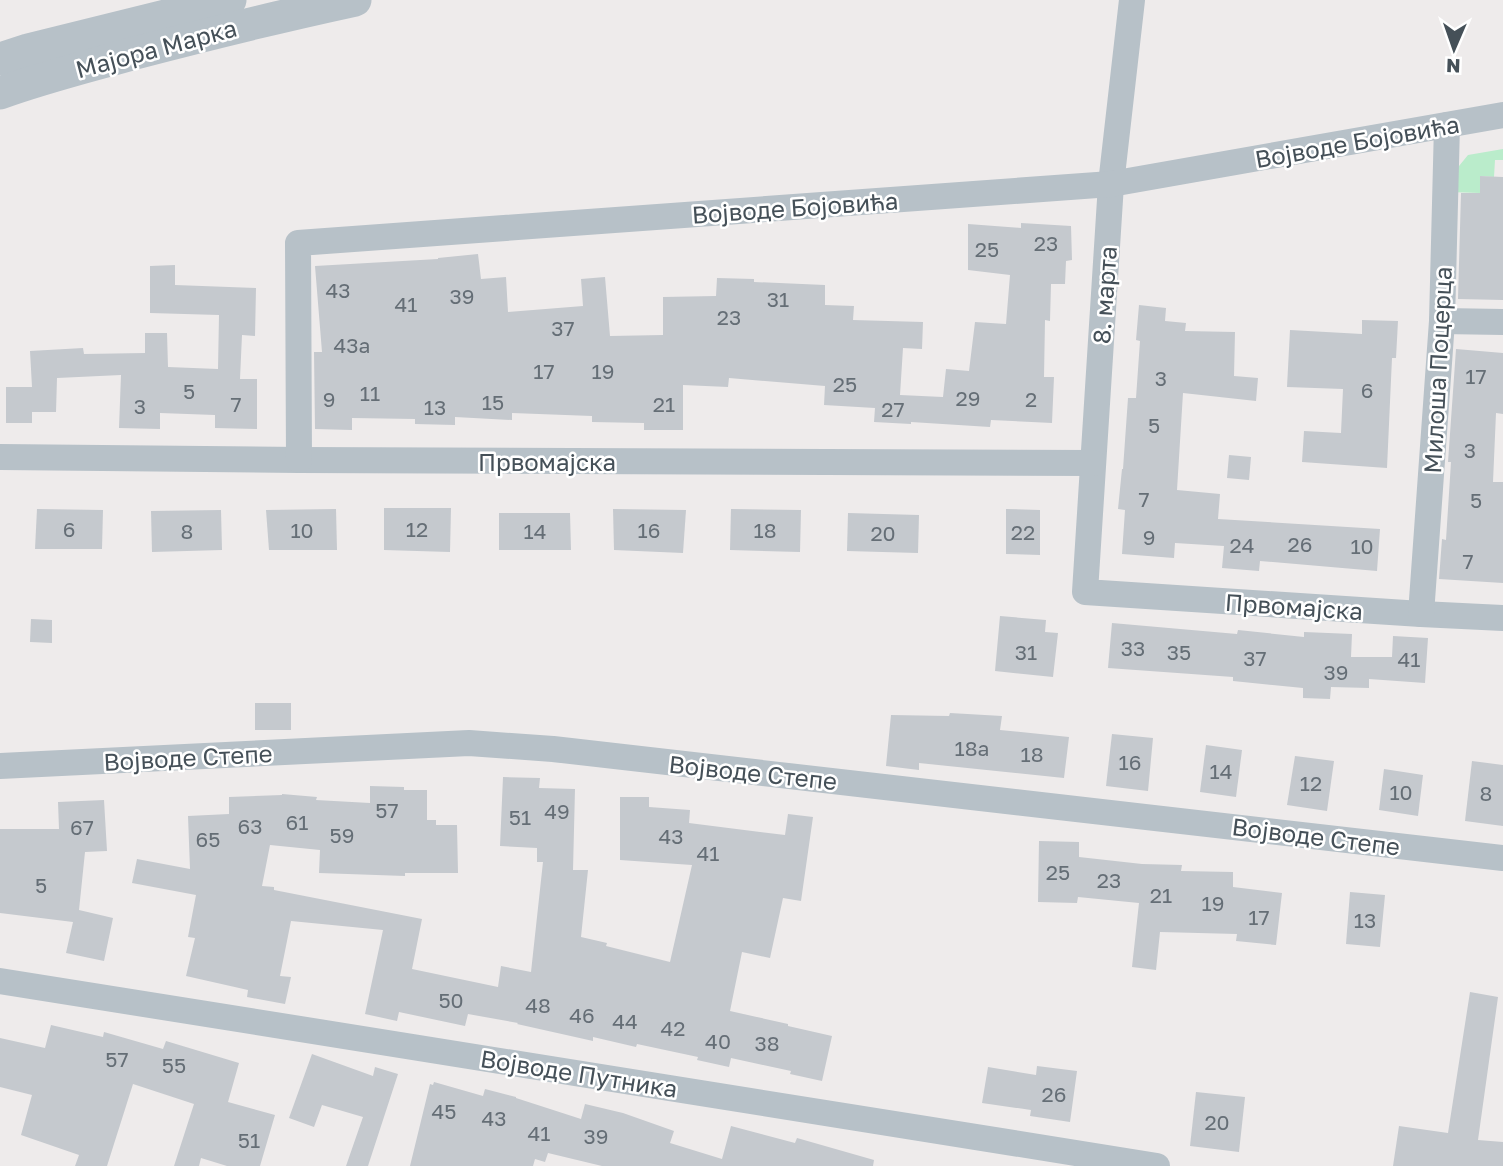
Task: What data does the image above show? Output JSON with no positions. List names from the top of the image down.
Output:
{
  "streets": {
    "street": [
      "Мајора Марка",
      "Војводе Бојовића",
      "8. марта",
      "Милоша Поцерца",
      "Првомајска",
      "Војводе Степе",
      "Војводе Путника"
    ]
  },
  "crossings": [
    ["Војводе Бојовића", "8. марта"],
    ["Војводе Бојовића", "Милоша Поцерца"],
    ["Војводе Бојовића", "Првомајска"],
    ["8. марта", "Првомајска"],
    ["Милоша Поцерца", "Првомајска"]
  ],
  "house_numbers": [
    "23",
    "25",
    "43",
    "39",
    "31",
    "41",
    "23",
    "37",
    "43a",
    "17",
    "19",
    "17",
    "3",
    "25",
    "6",
    "5",
    "11",
    "29",
    "9",
    "2",
    "15",
    "7",
    "21",
    "3",
    "13",
    "27",
    "5",
    "3",
    "7",
    "5",
    "6",
    "12",
    "10",
    "16",
    "18",
    "8",
    "14",
    "22",
    "20",
    "9",
    "26",
    "24",
    "10",
    "7",
    "33",
    "31",
    "35",
    "37",
    "41",
    "39",
    "18a",
    "18",
    "16",
    "14",
    "12",
    "10",
    "8",
    "57",
    "49",
    "51",
    "61",
    "63",
    "67",
    "59",
    "43",
    "65",
    "41",
    "25",
    "23",
    "5",
    "21",
    "19",
    "17",
    "13",
    "50",
    "48",
    "46",
    "44",
    "42",
    "40",
    "38",
    "57",
    "55",
    "26",
    "45",
    "43",
    "20",
    "41",
    "39",
    "51"
  ],
  "north": "bottom"
}
